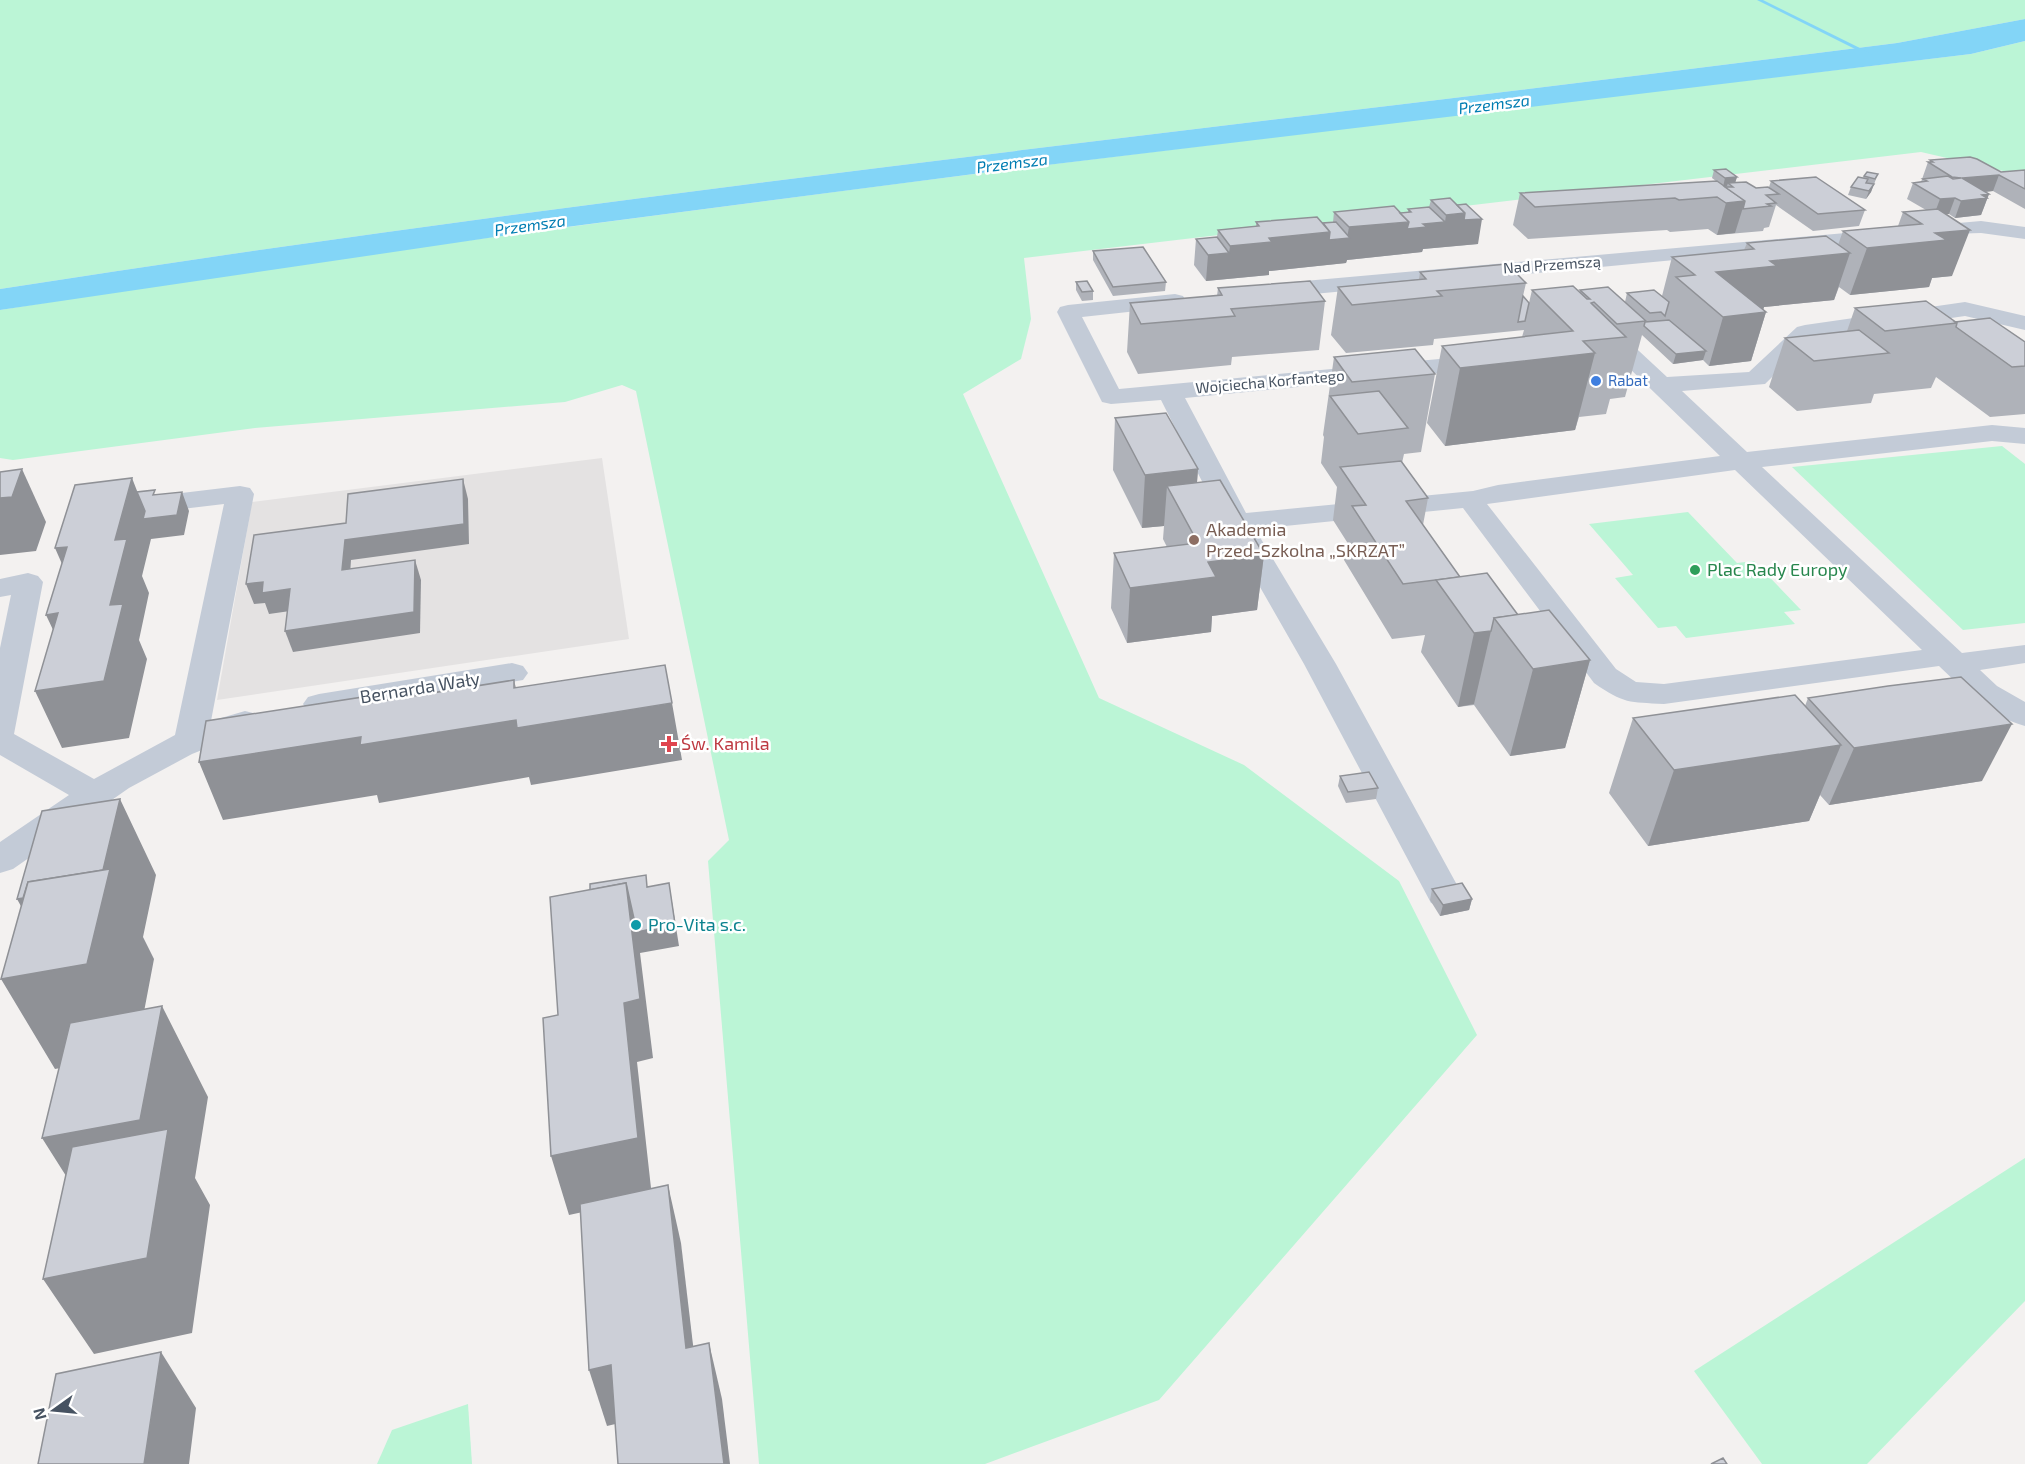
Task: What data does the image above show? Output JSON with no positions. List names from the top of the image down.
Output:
{
  "streets": {
    "street": ["Nad Przemszą", "Wojciecha Korfantego", "Bernarda Wały"]
  },
  "water": ["Przemsza"],
  "places": {
    "other": [
      "Rabat",
      "Akademia Przed-Szkolna „SKRZAT”",
      "Plac Rady Europy",
      "Pro-Vita s.c."
    ],
    "health": ["Św. Kamila"]
  },
  "north": "left"
}
